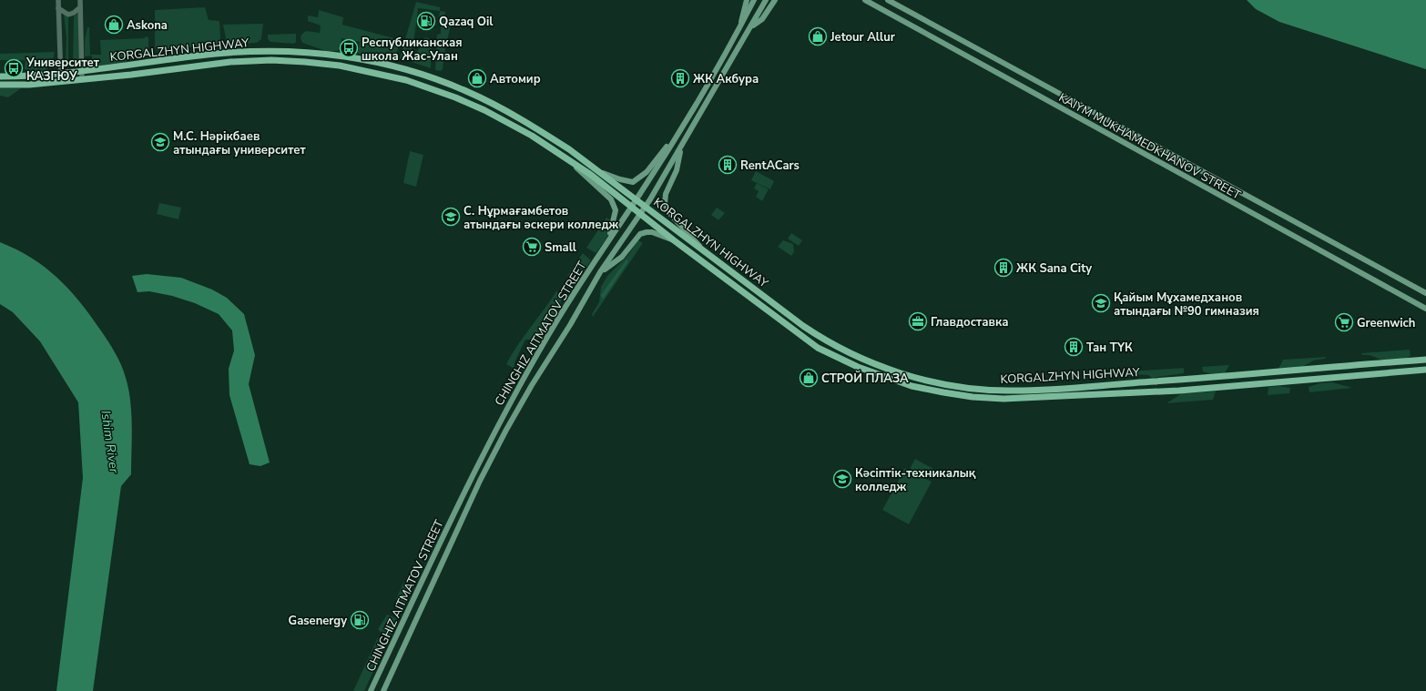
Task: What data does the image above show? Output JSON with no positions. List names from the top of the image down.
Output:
{
  "streets": {
    "main road": ["KORGALZHYN HIGHWAY", "KAIYM MUKHAMEDKHANOV STREET", "CHINGHIZ AITMATOV STREET"]
  },
  "crossings": [
    ["KORGALZHYN HIGHWAY", "CHINGHIZ AITMATOV STREET"]
  ],
  "water": ["Ishim River"],
  "places": {
    "fuel station": ["Qazaq Oil", "Gasenergy"],
    "shop": [
      "Askona",
      "Jetour Allur",
      "Автомир",
      "СТРОЙ ПЛАЗА"
    ],
    "bus stop": ["Республиканская школа Жас-Улан", "Университет КАЗГЮУ"],
    "building": [
      "ЖК Акбура",
      "RentACars",
      "ЖК Sana City",
      "Тан ТҮК"
    ],
    "school or university": [
      "М.С. Нәрікбаев атындағы университет",
      "С. Нұрмағамбетов атындағы әскери колледж",
      "Қайым Мұхамедханов атындағы №90 гимназия",
      "Кәсіптік-техникалық колледж"
    ],
    "supermarket": ["Small", "Greenwich"],
    "office": ["Главдоставка"]
  }
}
